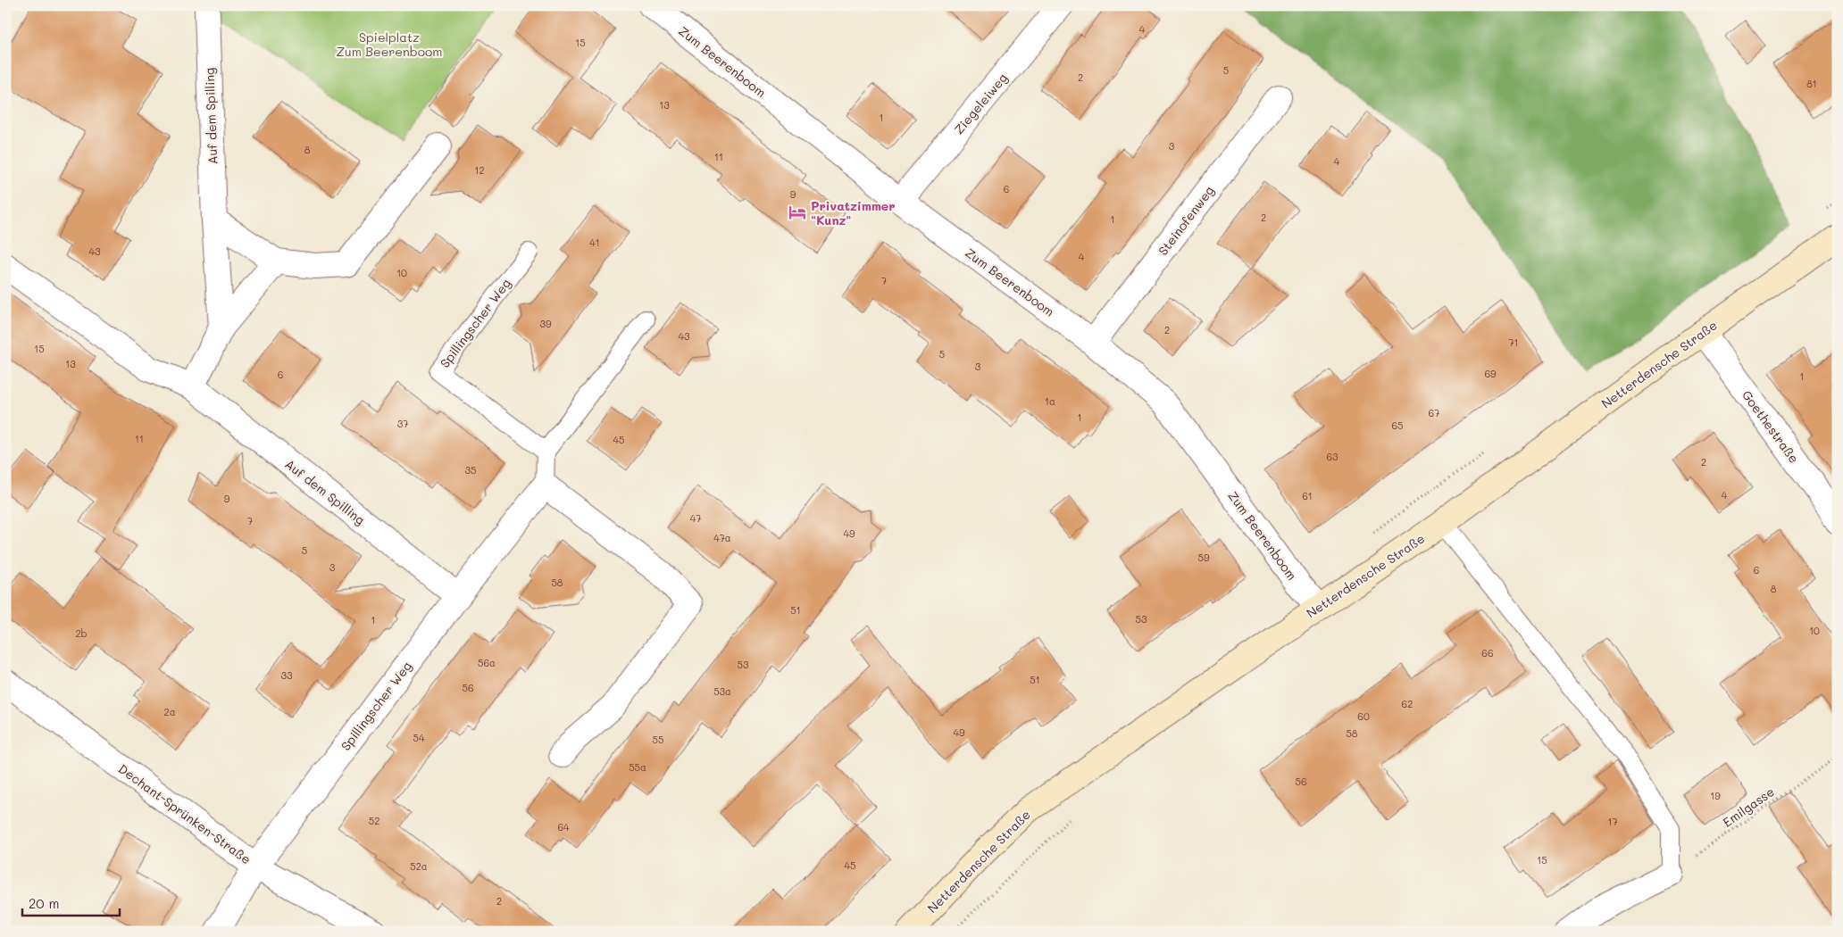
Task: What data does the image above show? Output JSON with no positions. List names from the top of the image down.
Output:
{
  "streets": {
    "street": [
      "Zum Beerenboom",
      "Ziegeleiweg",
      "Auf dem Spilling",
      "Steinofenweg",
      "Spillingscher Weg",
      "Netterdensche Straße",
      "Goethestraße",
      "Dechant-Sprünken-Straße"
    ],
    "path": ["Emilgasse"]
  },
  "crossings": [
    ["Zum Beerenboom", "Ziegeleiweg"],
    ["Zum Beerenboom", "Steinofenweg"],
    ["Zum Beerenboom", "Netterdensche Straße"],
    ["Auf dem Spilling", "Spillingscher Weg"],
    ["Spillingscher Weg", "Dechant-Sprünken-Straße"],
    ["Netterdensche Straße", "Goethestraße"]
  ],
  "parks": ["Spielplatz Zum Beerenboom"],
  "places": {
    "hotel": ["Privatzimmer \"Kunz\""]
  },
  "house_numbers": [
    "4",
    "15",
    "5",
    "2",
    "81",
    "13",
    "1",
    "3",
    "8",
    "11",
    "4",
    "12",
    "6",
    "9",
    "2",
    "1",
    "41",
    "43",
    "4",
    "10",
    "7",
    "39",
    "2",
    "43",
    "71",
    "15",
    "5",
    "13",
    "3",
    "69",
    "6",
    "1",
    "1a",
    "67",
    "1",
    "37",
    "65",
    "11",
    "45",
    "63",
    "2",
    "35",
    "4",
    "61",
    "9",
    "47",
    "7",
    "49",
    "47a",
    "5",
    "59",
    "3",
    "6",
    "58",
    "8",
    "51",
    "53",
    "1",
    "10",
    "2b",
    "66",
    "56a",
    "53",
    "33",
    "51",
    "56",
    "53a",
    "62",
    "2a",
    "60",
    "49",
    "58",
    "54",
    "55",
    "55a",
    "56",
    "19",
    "52",
    "17",
    "64",
    "15",
    "45",
    "52a",
    "2"
  ],
  "scale_bar": "20 m"
}
